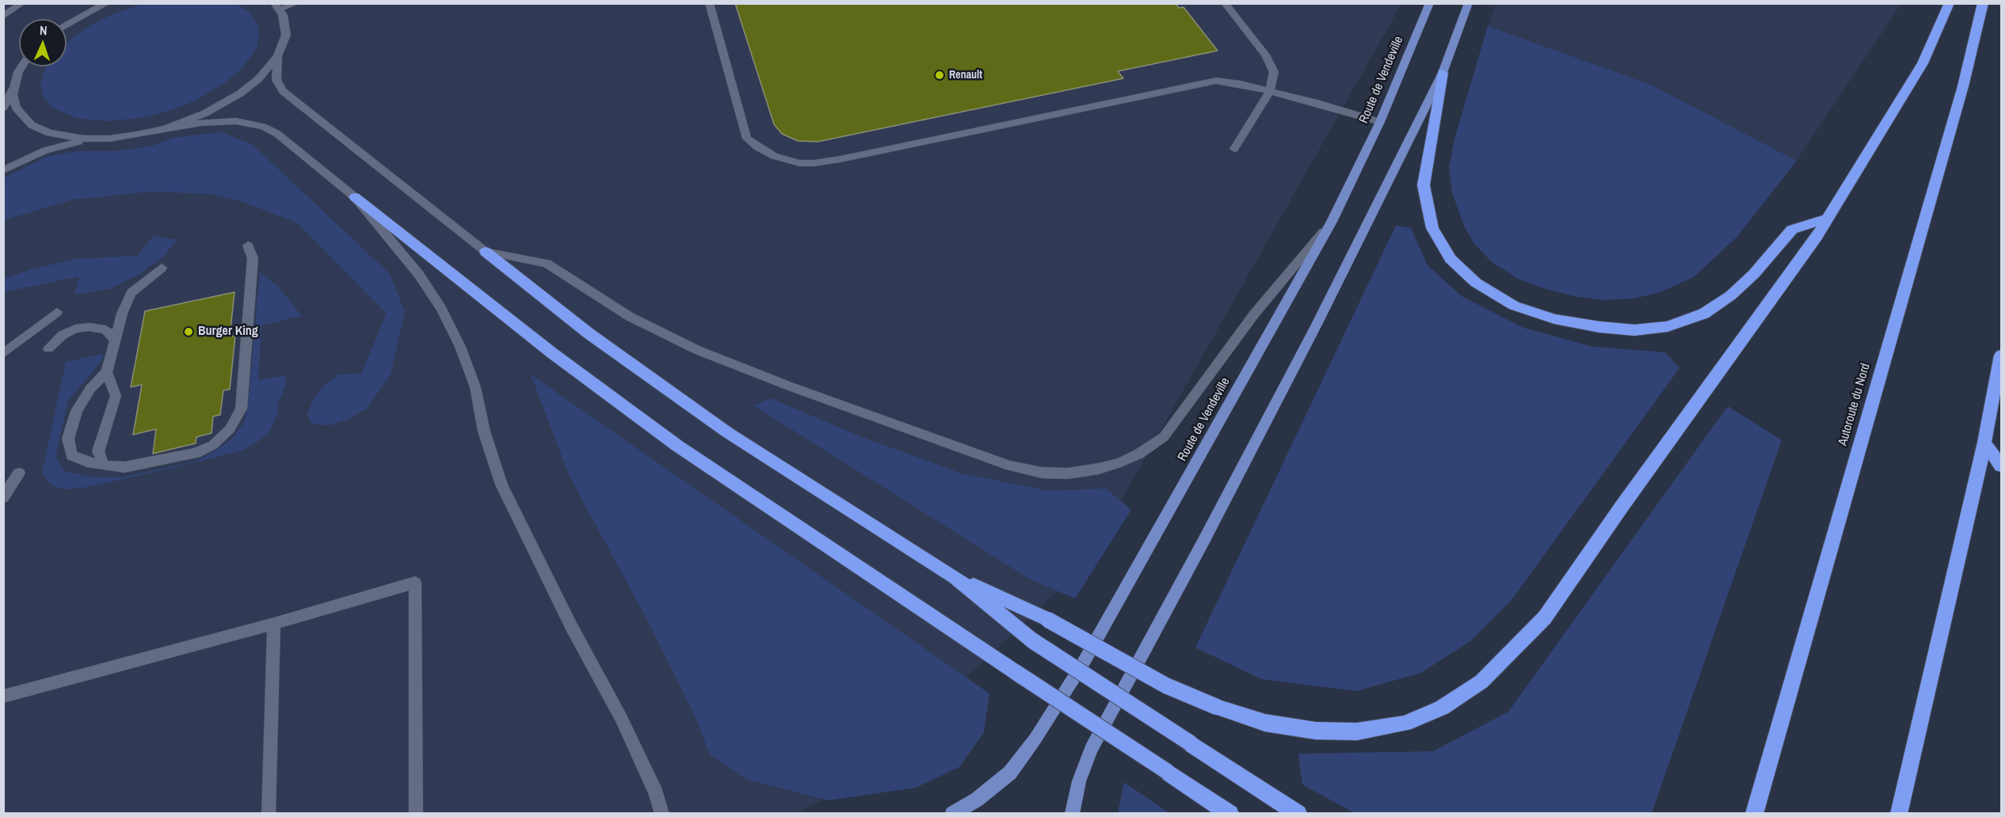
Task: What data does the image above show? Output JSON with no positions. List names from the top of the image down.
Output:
{
  "streets": {
    "highway": ["Autoroute du Nord"],
    "main road": ["Route de Vendeville"]
  },
  "places": ["Renault", "Burger King"],
  "north": "top"
}
